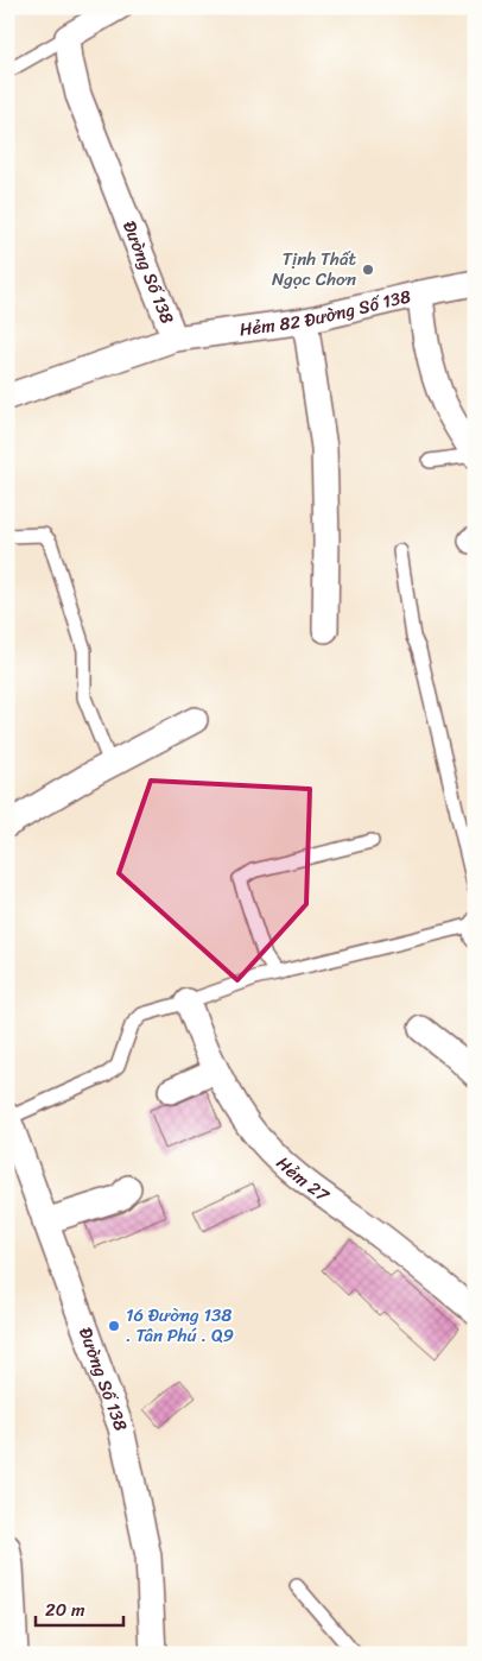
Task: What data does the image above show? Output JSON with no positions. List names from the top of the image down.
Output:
{
  "streets": {
    "street": ["Đường Số 138", "Hẻm 82 Đường Số 138", "Hẻm 27"]
  },
  "crossings": [
    ["Đường Số 138", "Hẻm 82 Đường Số 138"]
  ],
  "places": ["Tịnh Thất Ngọc Chơn", "16 Đường 138 . Tân Phú . Q9"],
  "scale_bar": "20 m"
}
